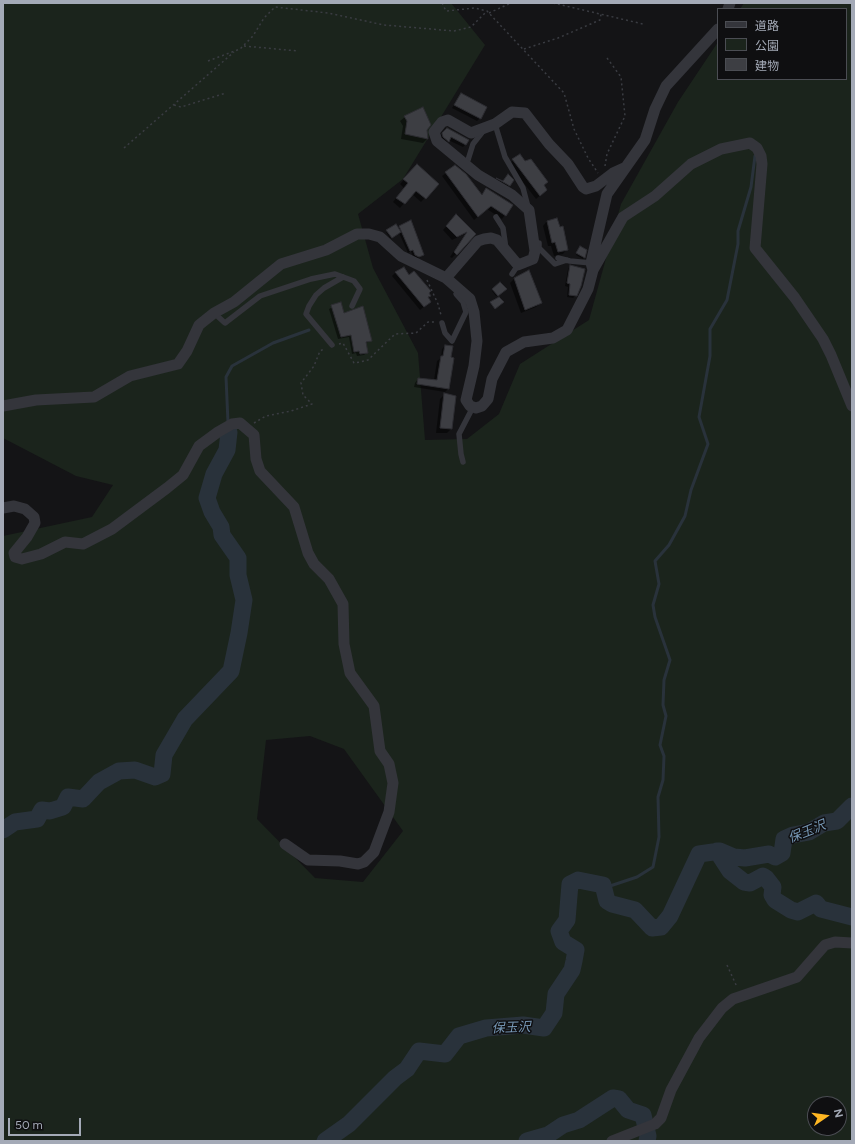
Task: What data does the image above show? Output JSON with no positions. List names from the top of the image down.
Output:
{
  "water": ["保玉沢"],
  "legend": ["道路", "公園", "建物"],
  "scale_bar": "50 m",
  "north": "right"
}
